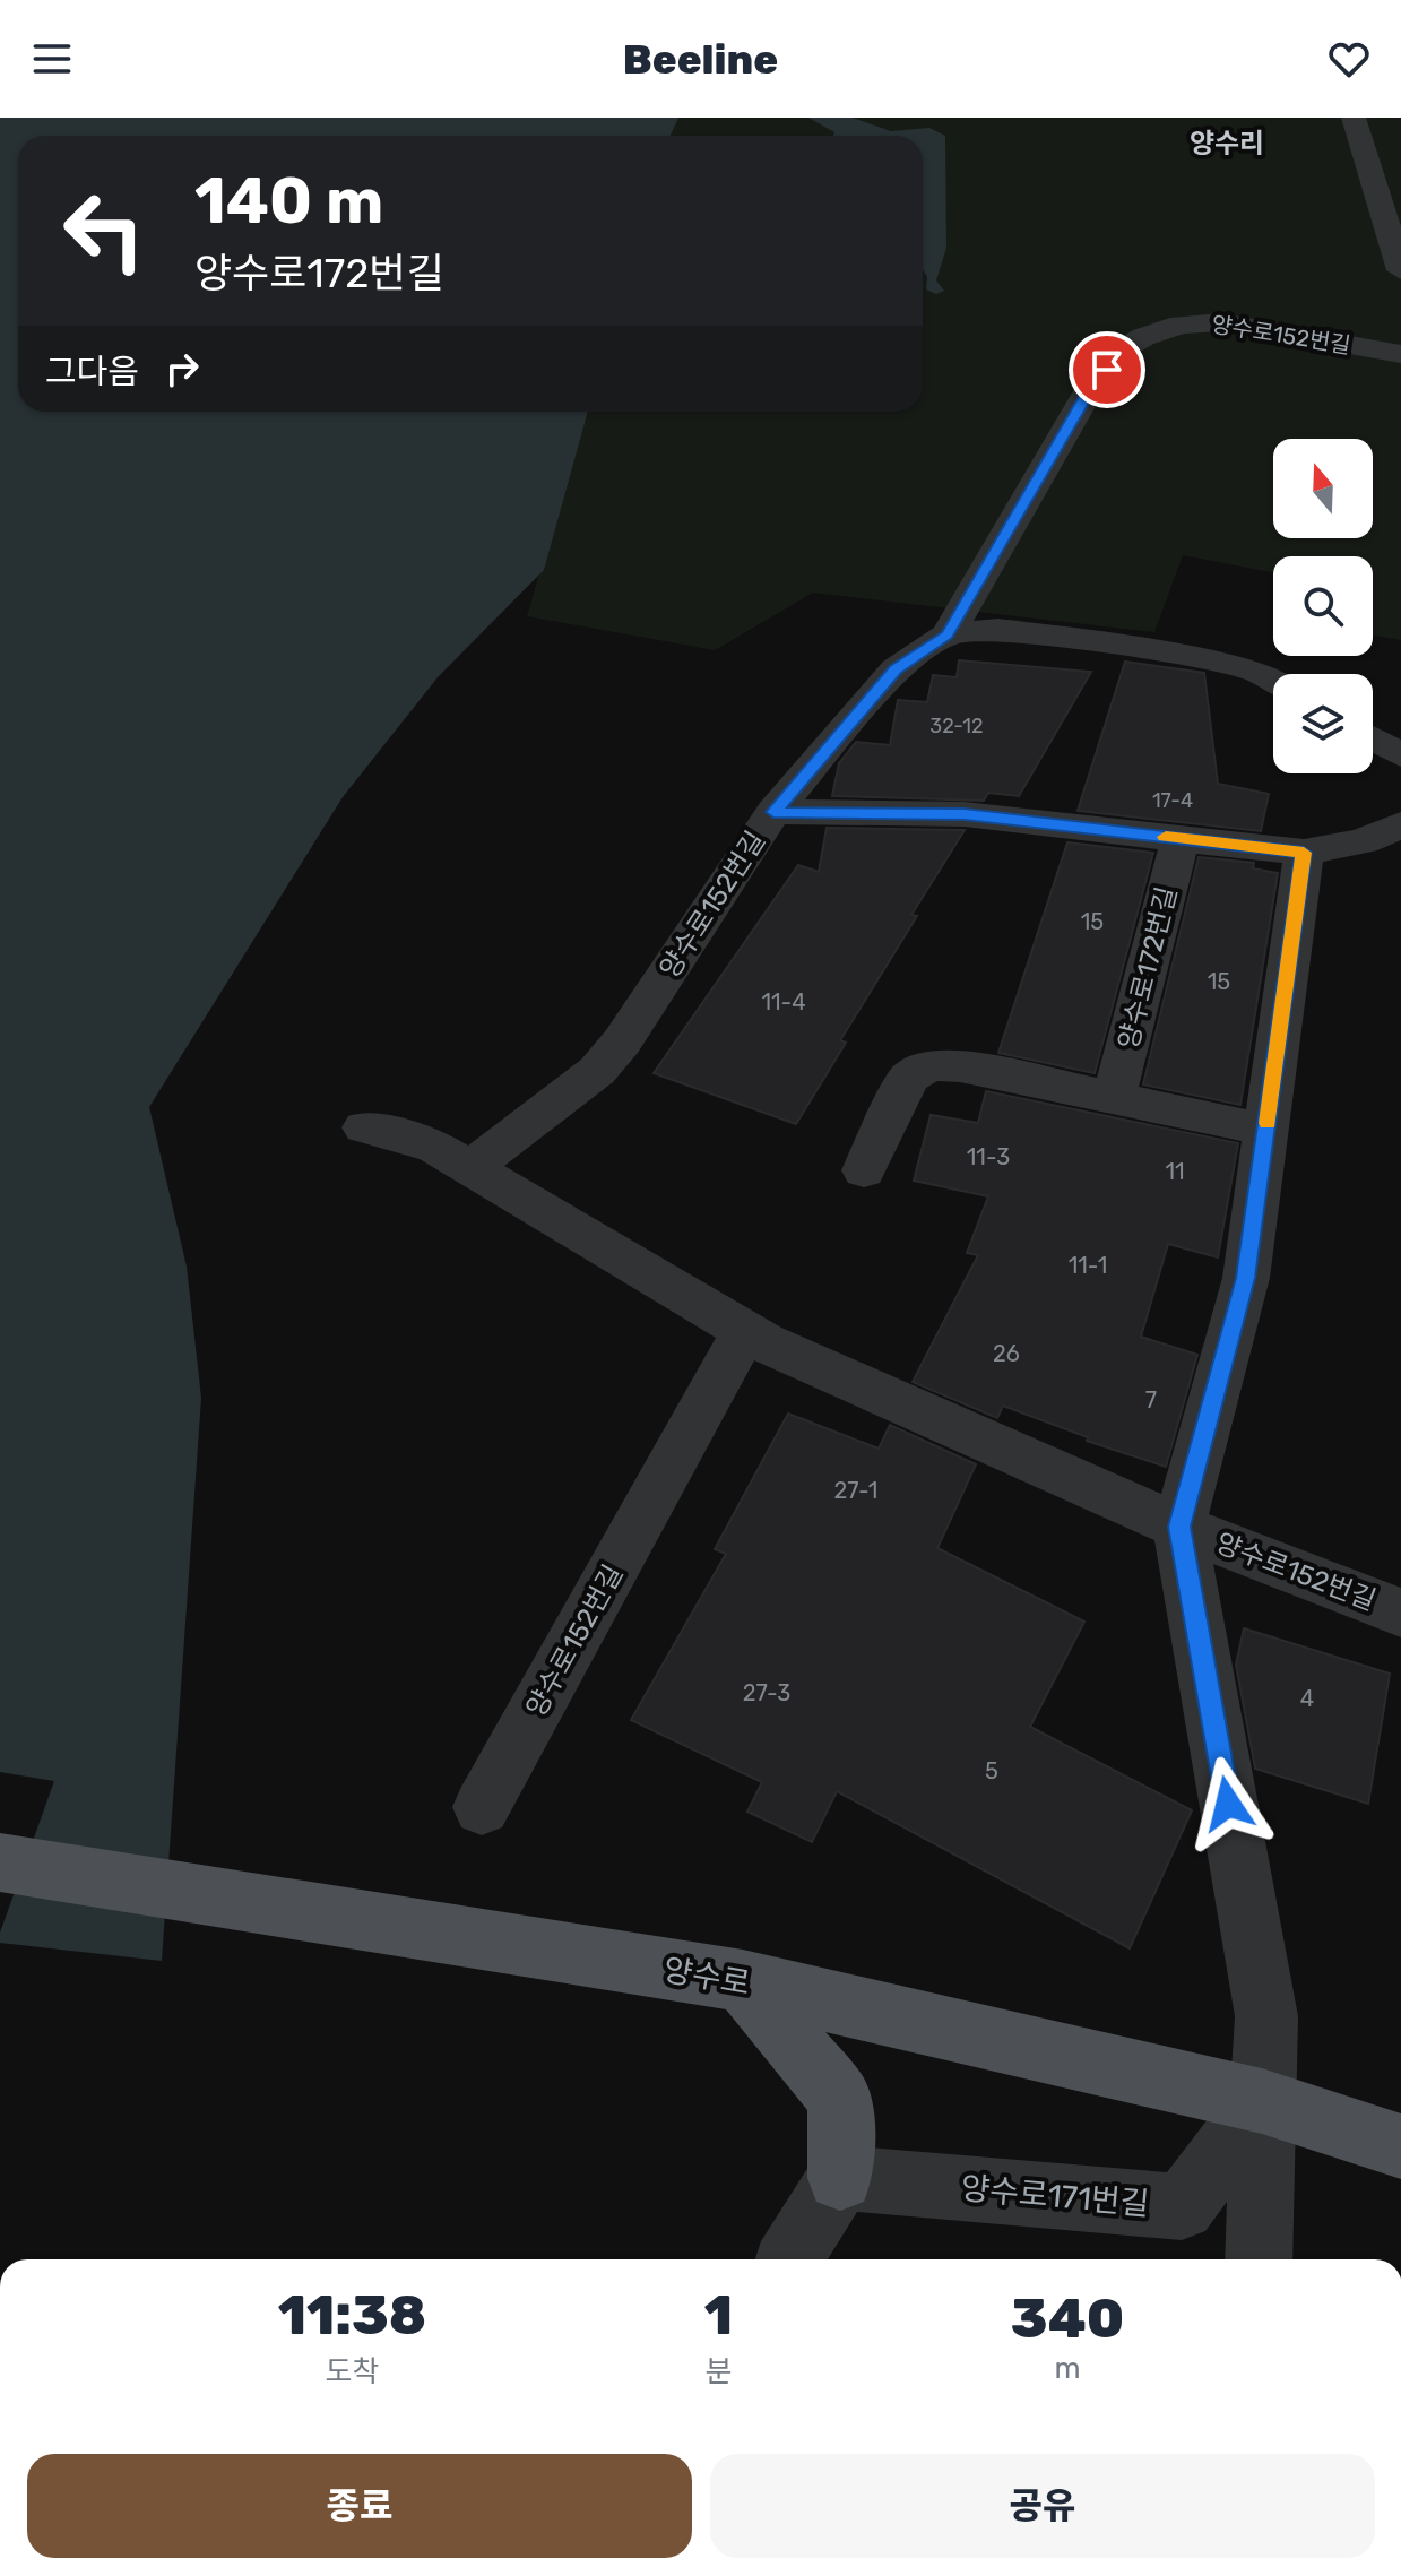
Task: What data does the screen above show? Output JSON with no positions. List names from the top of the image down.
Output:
{
  "streets": {
    "main road": ["양수로"],
    "street": ["양수로152번길", "양수로172번길", "양수로171번길"]
  },
  "crossings": [
    ["양수로", "양수로171번길"]
  ],
  "districts": ["양수리"],
  "house_numbers": [
    "32-12",
    "17-4",
    "15",
    "15",
    "11-4",
    "11-3",
    "11",
    "11-1",
    "26",
    "7",
    "27-1",
    "27-3",
    "4",
    "5"
  ],
  "north": "top",
  "page": {
    "header": "Beeline",
    "turn": ["140 m", "양수로172번길"],
    "then": "그다음",
    "eta": [
      "11:38",
      "도착",
      "1",
      "분",
      "340",
      "m"
    ],
    "buttons": ["종료", "공유"]
  }
}
